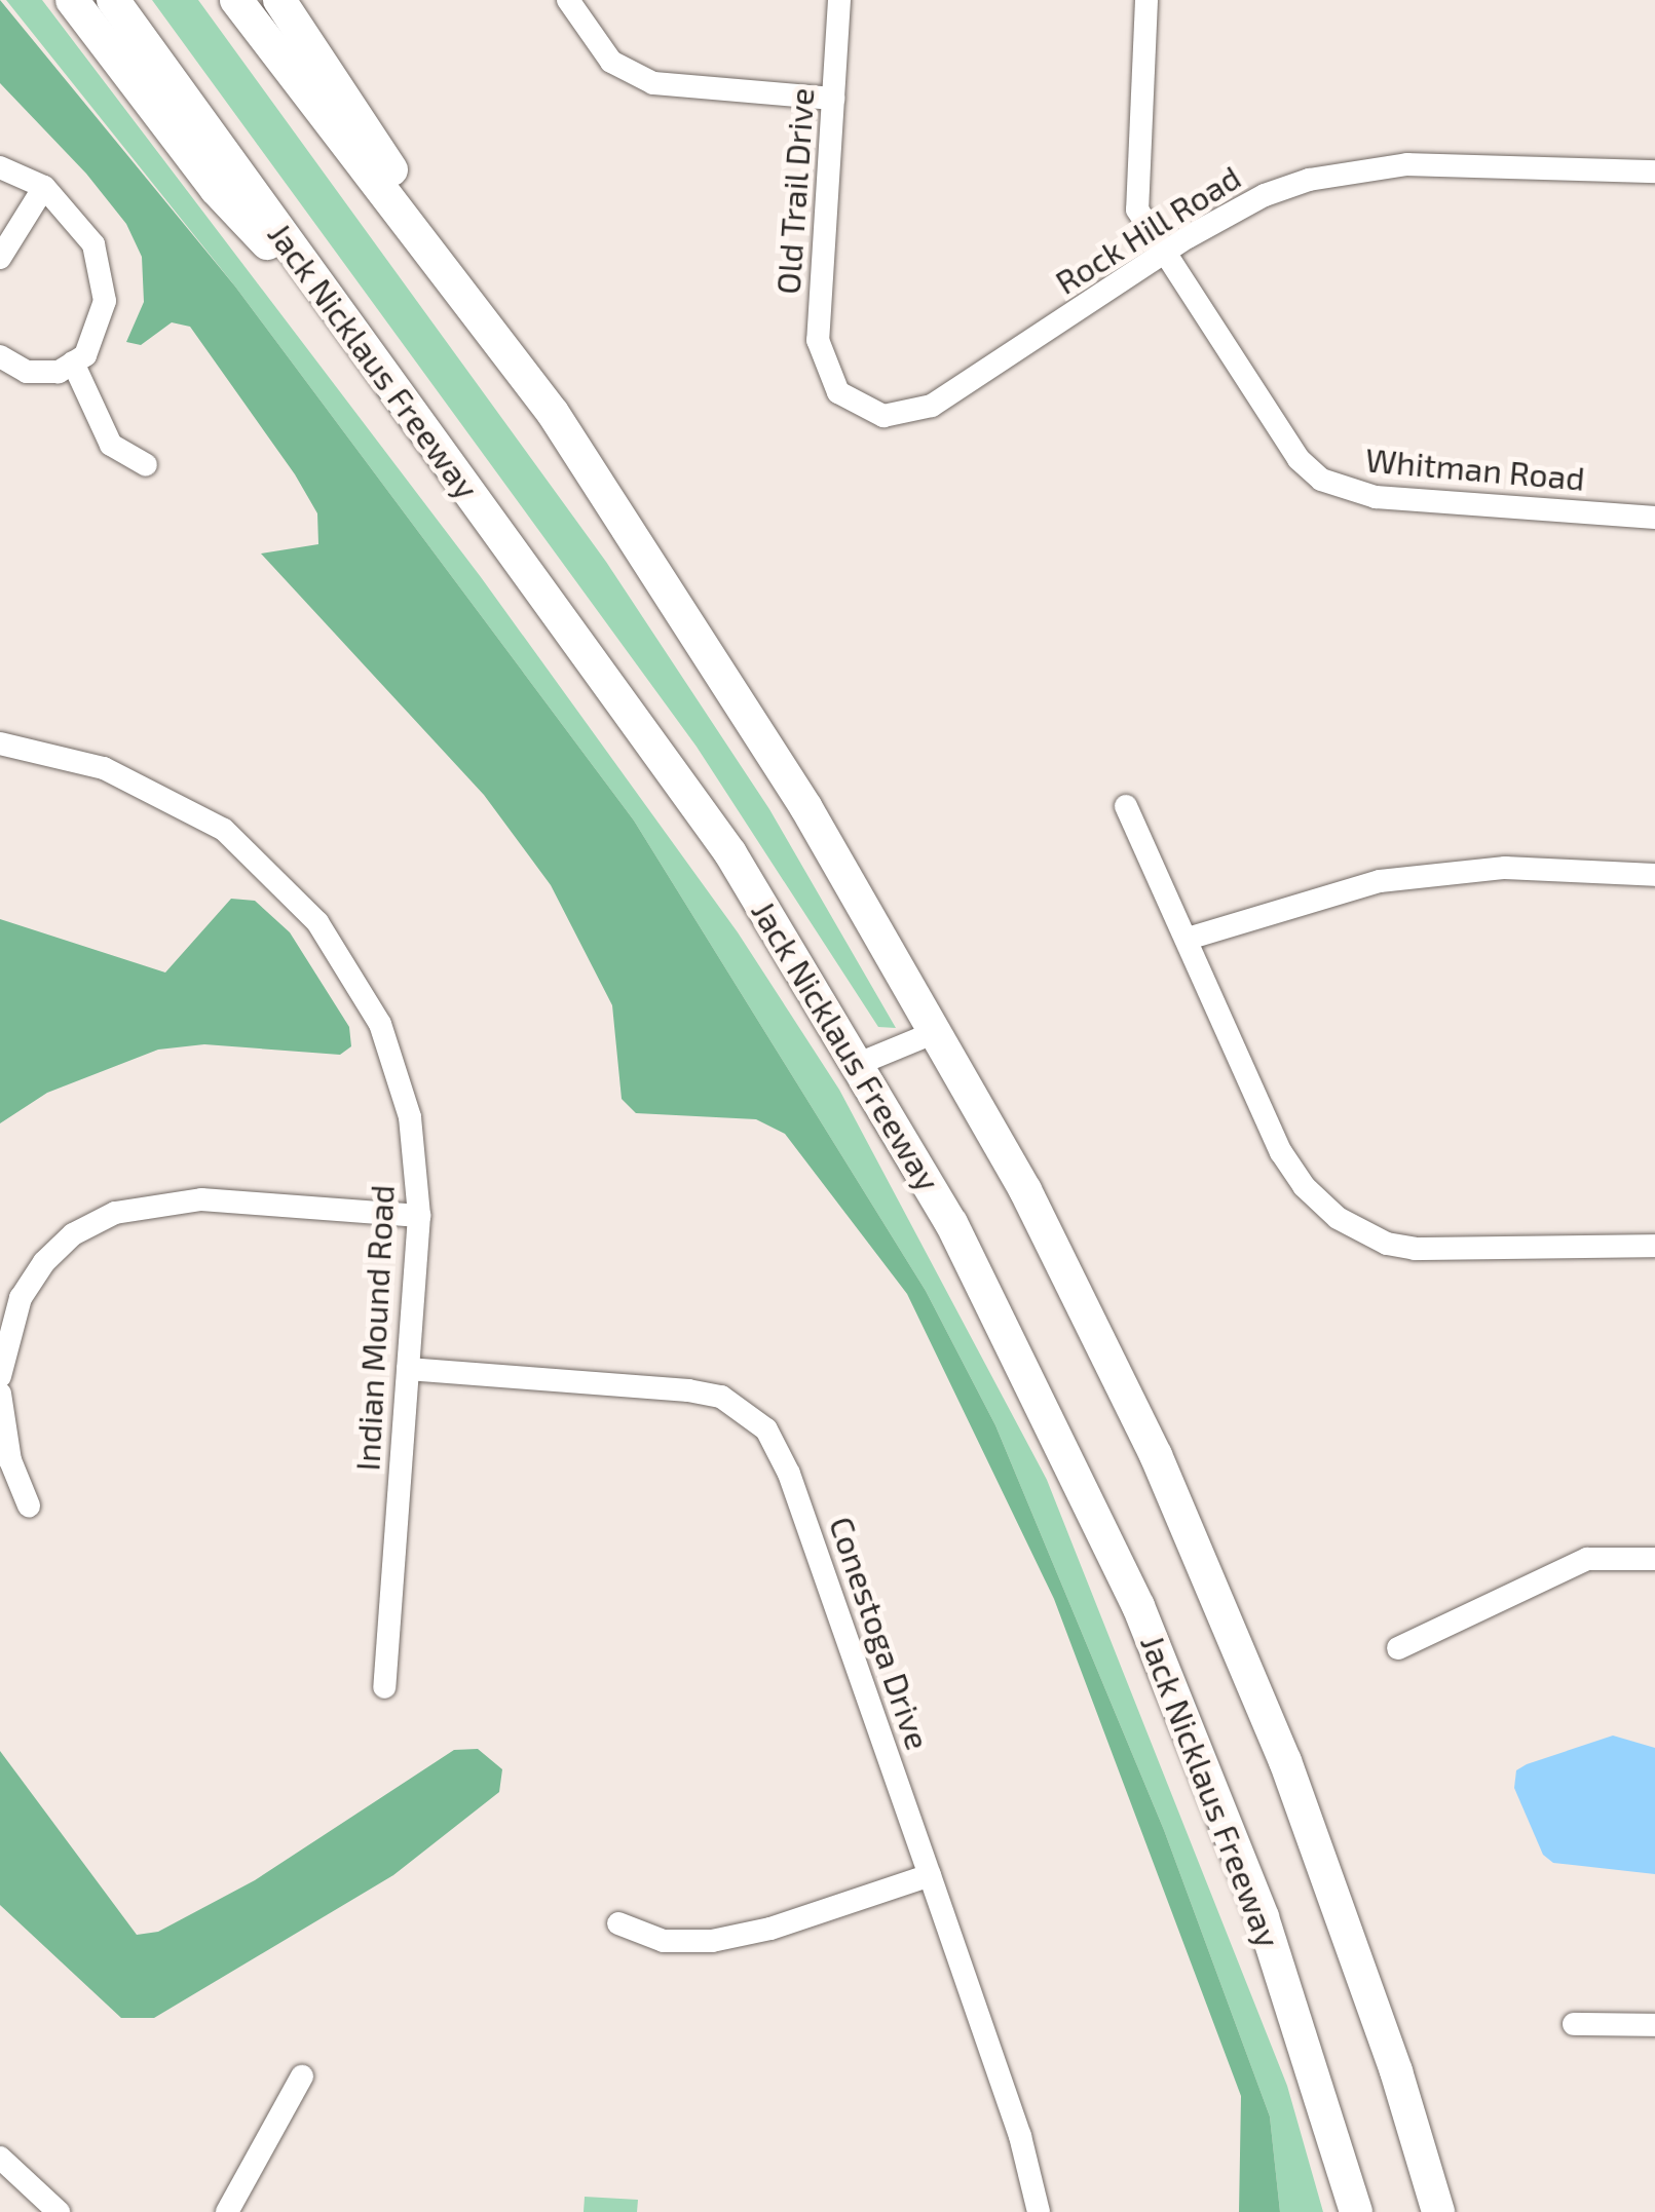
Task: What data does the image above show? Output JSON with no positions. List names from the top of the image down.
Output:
{
  "streets": {
    "highway": ["Jack Nicklaus Freeway"],
    "street": [
      "Old Trail Drive",
      "Rock Hill Road",
      "Whitman Road",
      "Indian Mound Road",
      "Conestoga Drive"
    ]
  },
  "crossings": [
    ["Old Trail Drive", "Rock Hill Road"],
    ["Rock Hill Road", "Whitman Road"],
    ["Indian Mound Road", "Conestoga Drive"]
  ]
}
